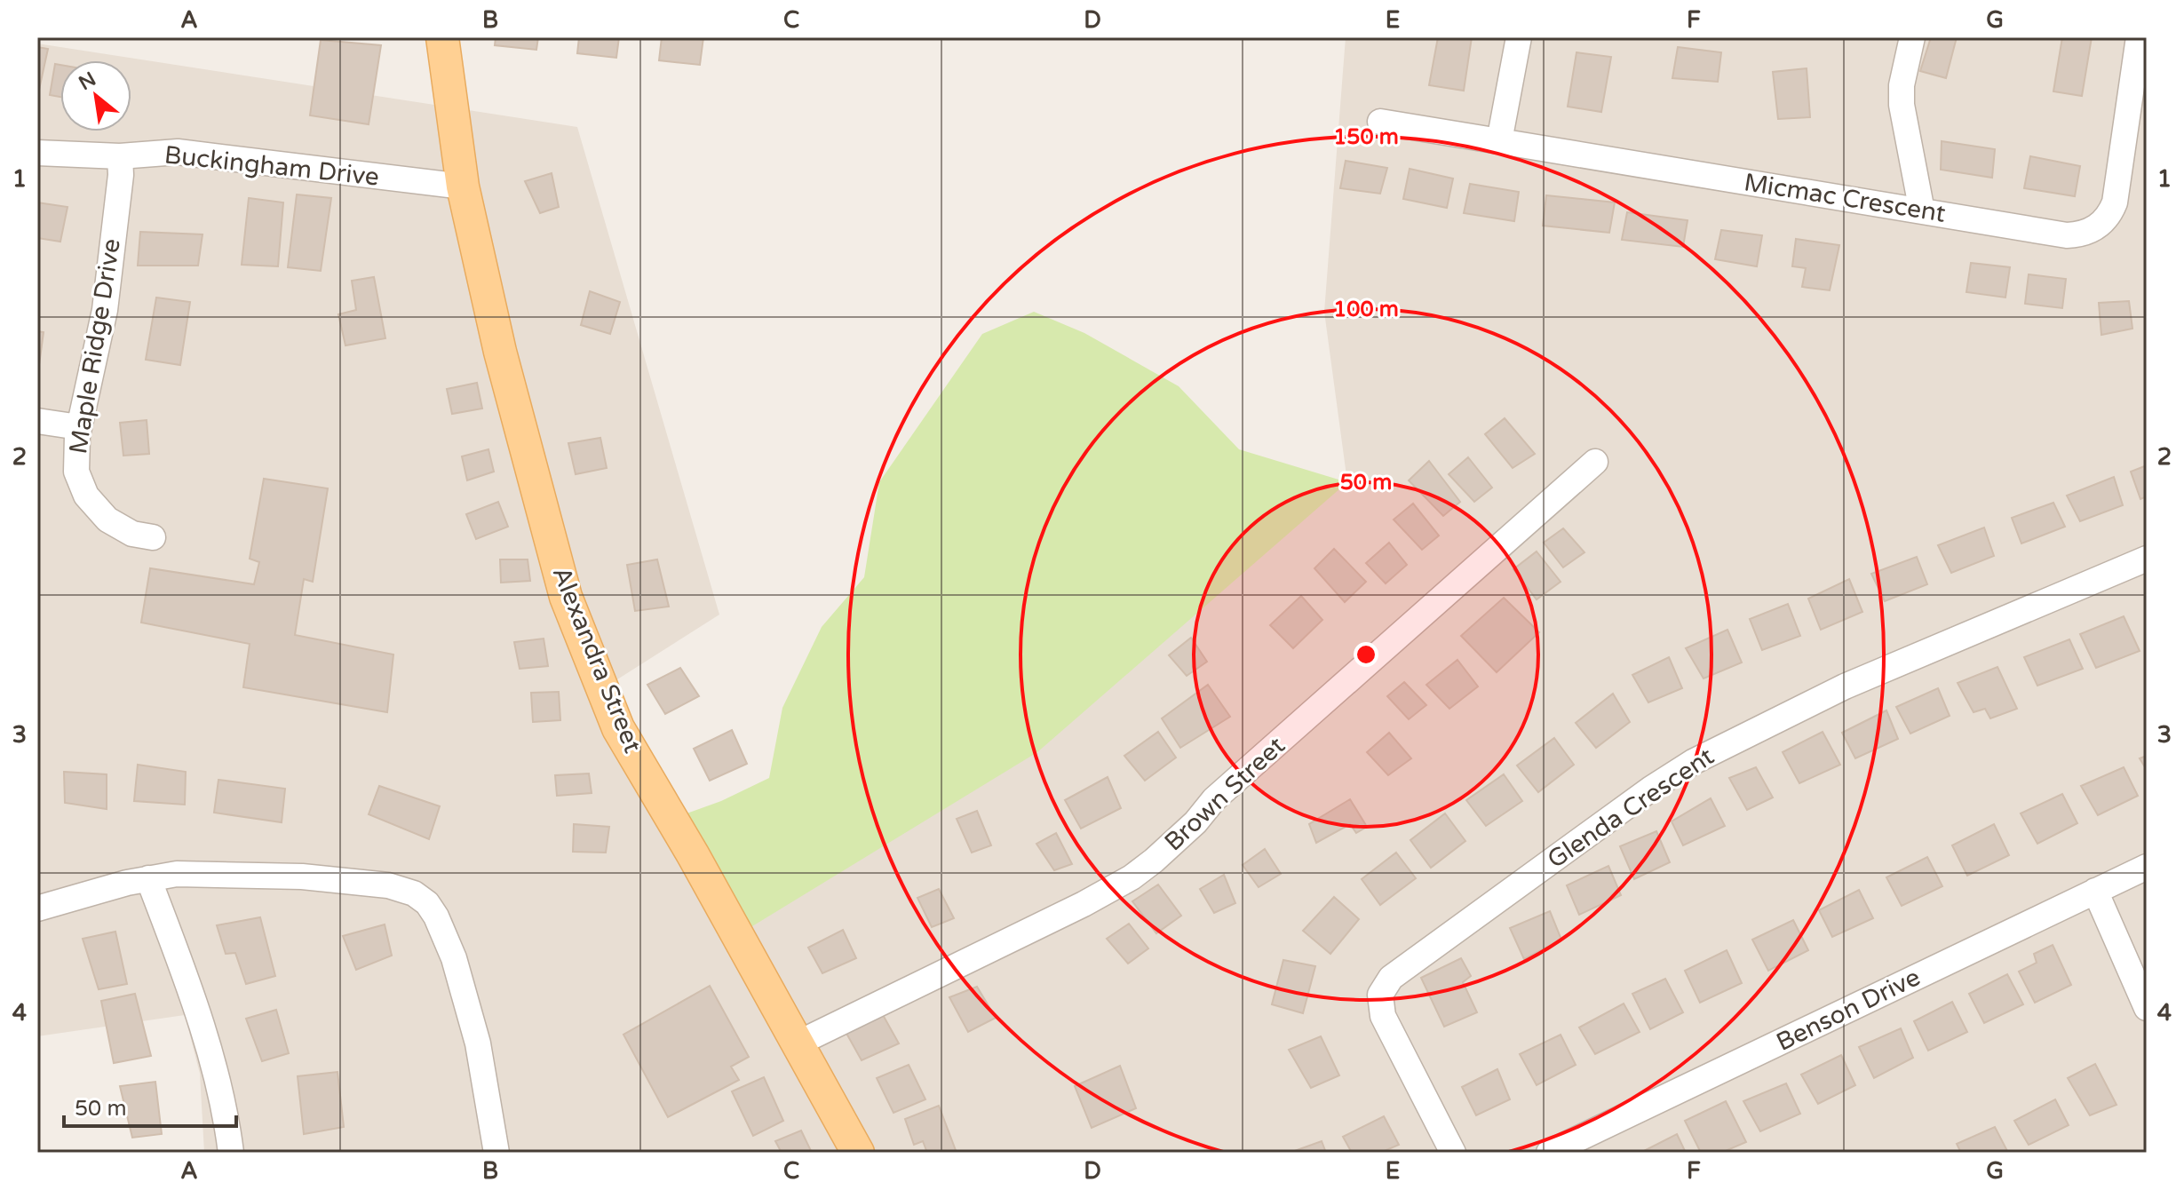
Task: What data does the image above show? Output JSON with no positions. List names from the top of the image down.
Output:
{
  "streets": {
    "main road": ["Alexandra Street"],
    "street": [
      "Buckingham Drive",
      "Micmac Crescent",
      "Maple Ridge Drive",
      "Brown Street",
      "Glenda Crescent",
      "Benson Drive"
    ]
  },
  "crossings": [
    ["Buckingham Drive", "Maple Ridge Drive"],
    ["Buckingham Drive", "Alexandra Street"],
    ["Alexandra Street", "Brown Street"]
  ],
  "scale_bar": "50 m",
  "north": "top left",
  "grid": {
    "columns": [
      "A",
      "B",
      "C",
      "D",
      "E",
      "F",
      "G"
    ],
    "rows": [
      "1",
      "2",
      "3",
      "4"
    ]
  },
  "rings": ["150 m", "100 m", "50 m"]
}
